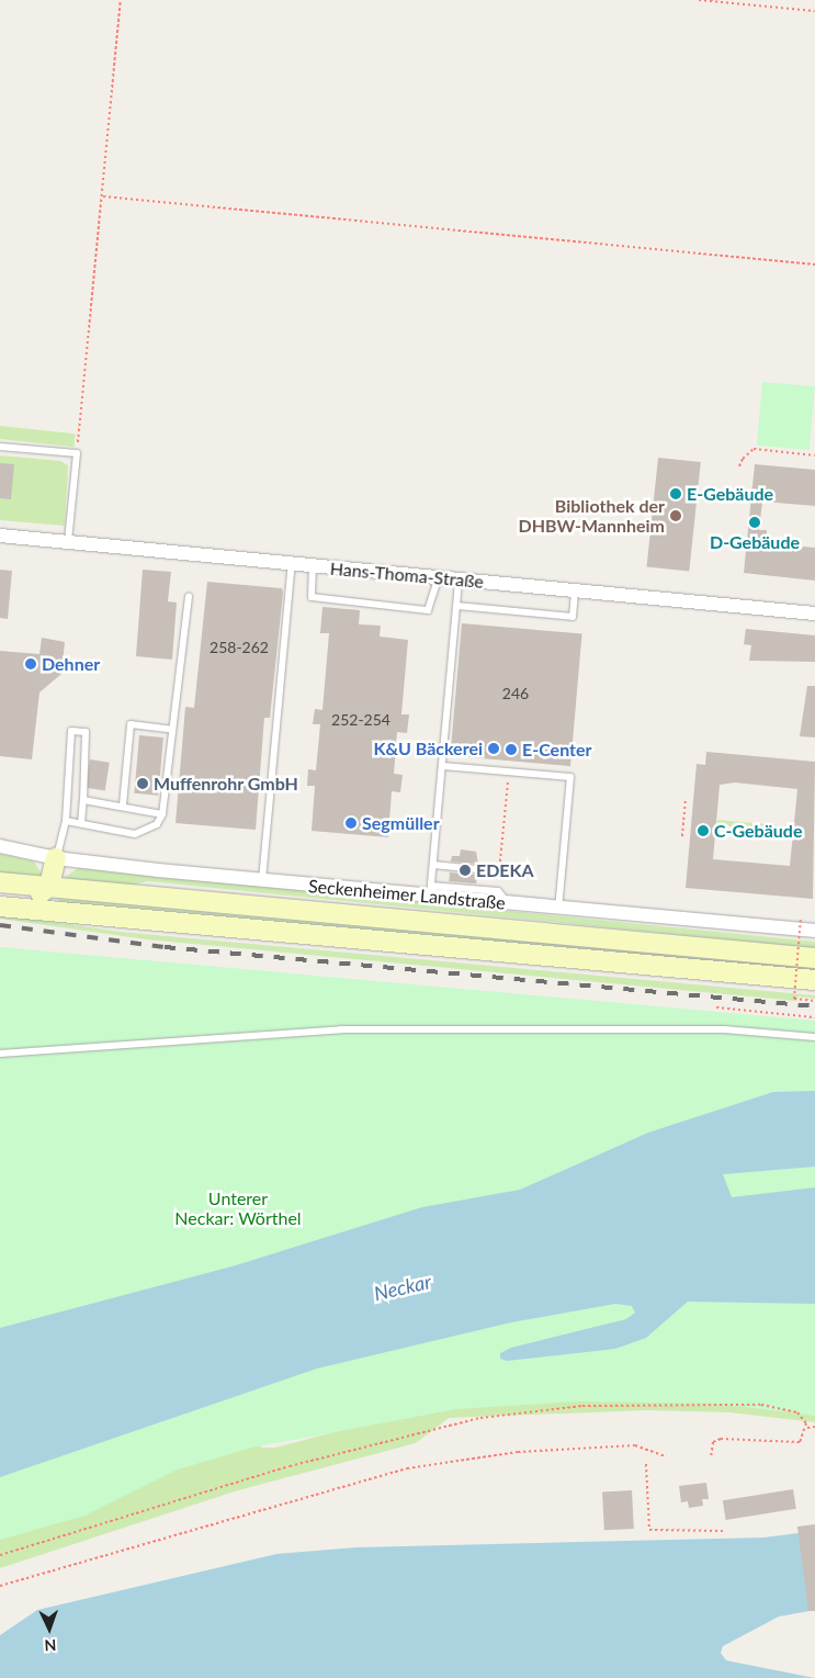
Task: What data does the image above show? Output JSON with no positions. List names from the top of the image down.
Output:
{
  "streets": {
    "main road": ["Seckenheimer Landstraße"],
    "street": ["Hans-Thoma-Straße"]
  },
  "water": ["Neckar"],
  "parks": ["Unterer Neckar: Wörthel"],
  "places": [
    "E-Gebäude",
    "Bibliothek der DHBW-Mannheim",
    "D-Gebäude",
    "Dehner",
    "K&U Bäckerei",
    "E-Center",
    "Muffenrohr GmbH",
    "Segmüller",
    "C-Gebäude",
    "EDEKA"
  ],
  "house_numbers": ["258-262", "246", "252-254"],
  "north": "bottom"
}
